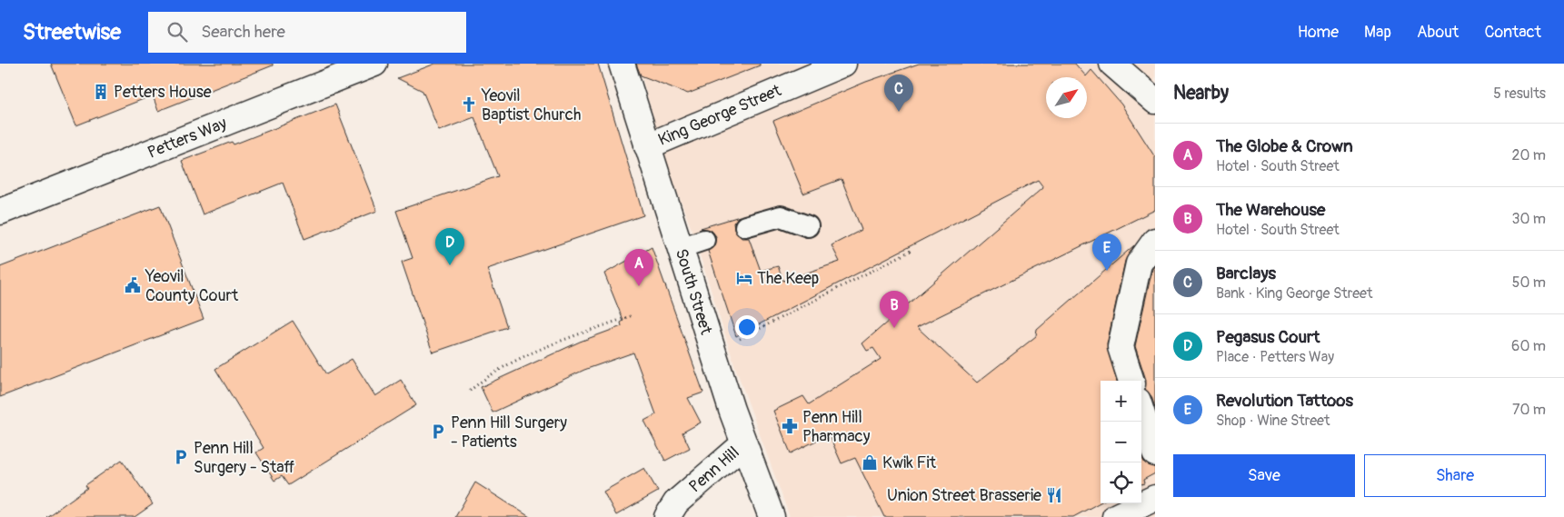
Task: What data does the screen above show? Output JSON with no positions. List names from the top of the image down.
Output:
{
  "streets": {
    "street": [
      "King George Street",
      "Petters Way",
      "South Street",
      "Penn Hill"
    ]
  },
  "crossings": [
    ["King George Street", "South Street"],
    ["South Street", "Penn Hill"]
  ],
  "places": {
    "building": ["Petters House"],
    "church": ["Yeovil Baptist Church"],
    "hotel": ["The Keep"],
    "public building": ["Yeovil County Court"],
    "pharmacy": ["Penn Hill Pharmacy"],
    "parking": ["Penn Hill Surgery - Patients", "Penn Hill Surgery - Staff"],
    "shop": ["Kwik Fit"],
    "restaurant": ["Union Street Brasserie"]
  },
  "north": "top right",
  "page": {
    "header": "Streetwise",
    "search": "Search here",
    "nav": [
      "Home",
      "Map",
      "About",
      "Contact"
    ],
    "heading": ["Nearby", "5 results"],
    "pins": [
      "C",
      "D",
      "E",
      "A",
      "B"
    ],
    "list": [
      {
        "mark": "A",
        "name": "The Globe & Crown",
        "note": "Hotel · South Street",
        "value": "20 m"
      },
      {
        "mark": "B",
        "name": "The Warehouse",
        "note": "Hotel · South Street",
        "value": "30 m"
      },
      {
        "mark": "C",
        "name": "Barclays",
        "note": "Bank · King George Street",
        "value": "50 m"
      },
      {
        "mark": "D",
        "name": "Pegasus Court",
        "note": "Place · Petters Way",
        "value": "60 m"
      },
      {
        "mark": "E",
        "name": "Revolution Tattoos",
        "note": "Shop · Wine Street",
        "value": "70 m"
      }
    ],
    "map_buttons": ["+", "−"],
    "buttons": ["Save", "Share"]
  }
}
